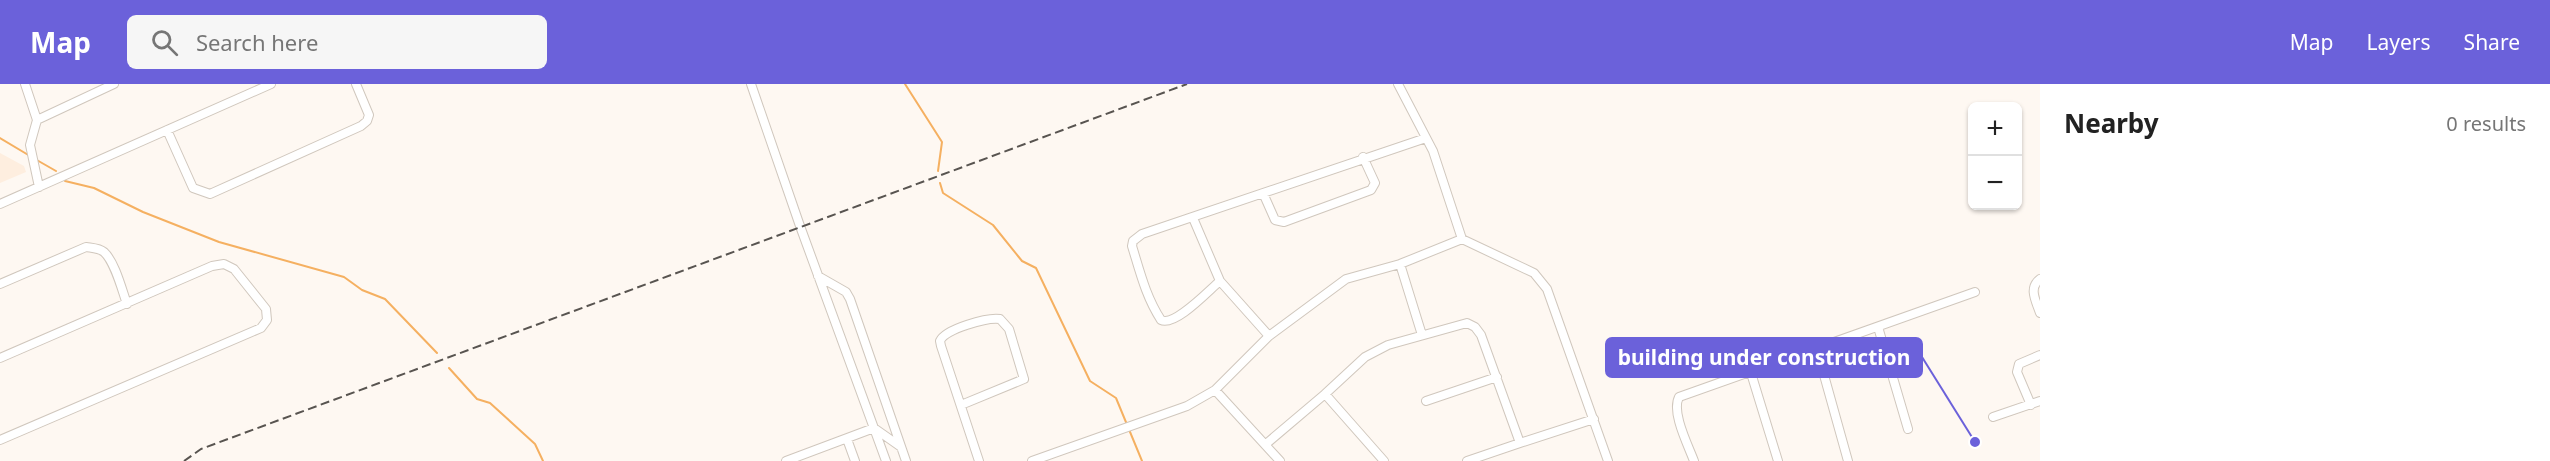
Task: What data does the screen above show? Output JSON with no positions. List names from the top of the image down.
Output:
{
  "places": ["building under construction"],
  "page": {
    "header": "Map",
    "search": "Search here",
    "nav": ["Map", "Layers", "Share"],
    "heading": ["Nearby", "0 results"],
    "map_buttons": ["+", "−"]
  }
}
